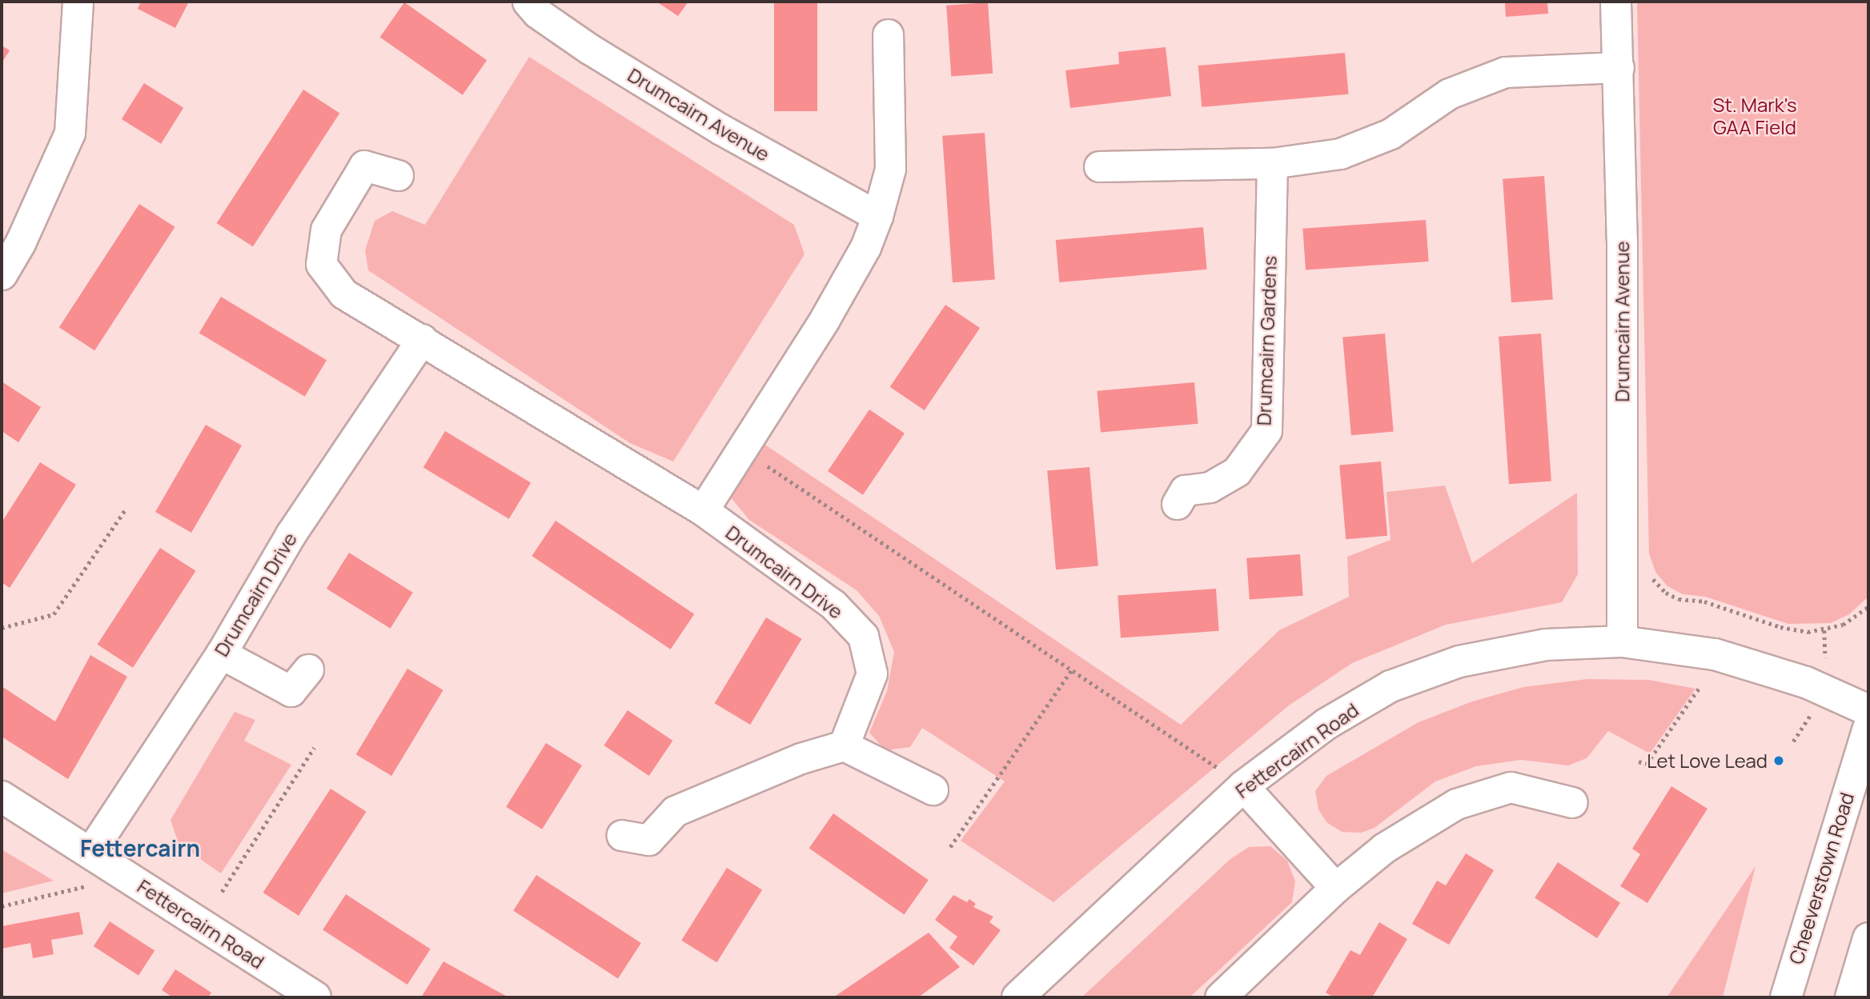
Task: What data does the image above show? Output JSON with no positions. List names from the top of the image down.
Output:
{
  "streets": {
    "street": [
      "Drumcairn Avenue",
      "Drumcairn Gardens",
      "Drumcairn Drive",
      "Fettercairn Road",
      "Cheeverstown Road"
    ]
  },
  "crossings": [
    ["Drumcairn Avenue", "Fettercairn Road"],
    ["Drumcairn Drive", "Fettercairn Road"]
  ],
  "districts": ["Fettercairn"],
  "parks": ["St. Mark's GAA Field"],
  "places": ["Let Love Lead"]
}
